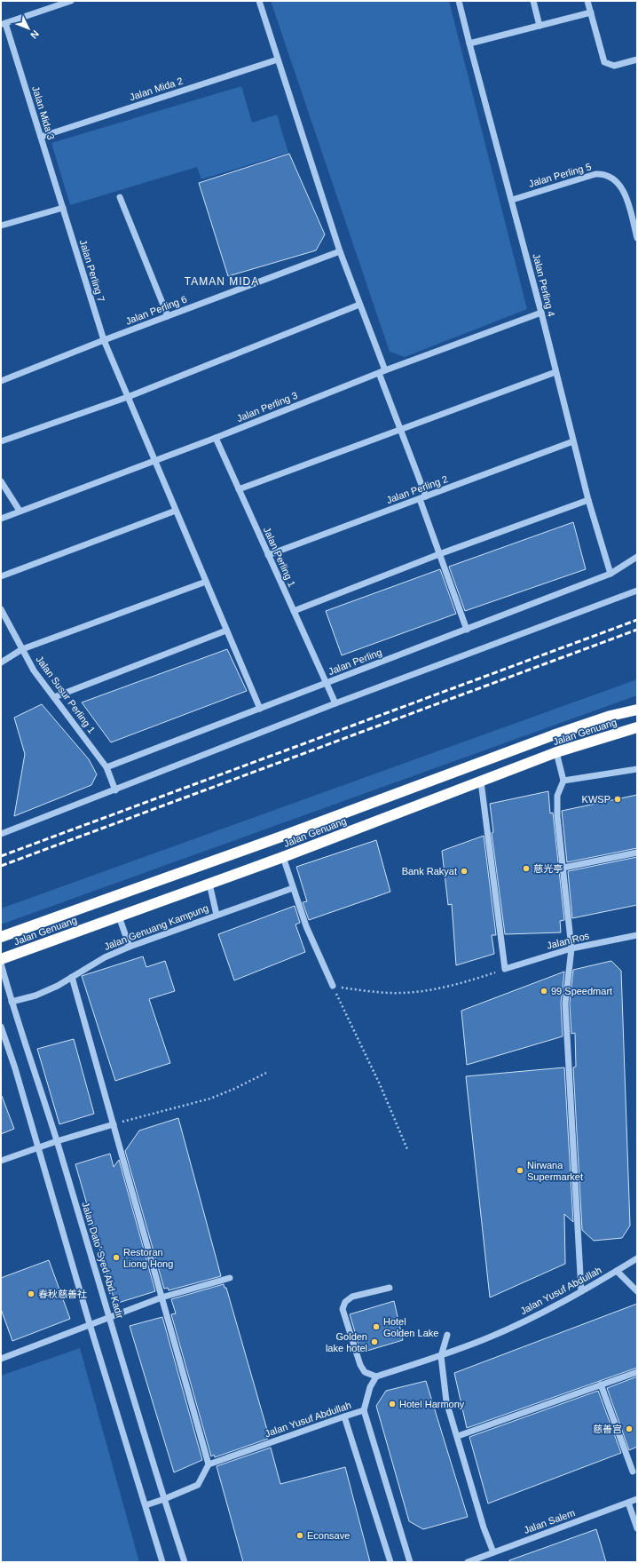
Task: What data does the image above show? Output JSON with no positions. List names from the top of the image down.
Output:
{
  "streets": {
    "highway": ["Jalan Genuang"],
    "street": [
      "Jalan Mida 2",
      "Jalan Mida 3",
      "Jalan Perling 5",
      "Jalan Perling 7",
      "Jalan Perling 4",
      "Jalan Perling 6",
      "Jalan Perling 3",
      "Jalan Perling 2",
      "Jalan Perling 1",
      "Jalan Perling",
      "Jalan Susur Perling 1",
      "Jalan Genuang Kampung",
      "Jalan Ros",
      "Jalan Dato' Syed Abd. Kadir",
      "Jalan Yusuf Abdullah",
      "Jalan Salem"
    ]
  },
  "crossings": [
    ["Jalan Mida 2", "Jalan Mida 3"],
    ["Jalan Mida 3", "Jalan Perling 7"],
    ["Jalan Perling 5", "Jalan Perling 4"],
    ["Jalan Perling 7", "Jalan Perling 6"],
    ["Jalan Perling 7", "Jalan Perling 3"],
    ["Jalan Perling 7", "Jalan Perling"],
    ["Jalan Perling 4", "Jalan Perling 3"],
    ["Jalan Perling 4", "Jalan Perling 2"],
    ["Jalan Perling 4", "Jalan Perling"],
    ["Jalan Perling 3", "Jalan Perling 1"],
    ["Jalan Perling 2", "Jalan Perling 1"],
    ["Jalan Perling 1", "Jalan Perling"],
    ["Jalan Perling", "Jalan Susur Perling 1"],
    ["Jalan Genuang Kampung", "Jalan Dato' Syed Abd. Kadir"]
  ],
  "districts": ["TAMAN MIDA"],
  "places": [
    "KWSP",
    "慈光亭",
    "Bank Rakyat",
    "99 Speedmart",
    "Nirwana Supermarket",
    "Restoran Liong Hong",
    "春秋慈善社",
    "Hotel Golden Lake",
    "Golden lake hotel",
    "Hotel Harmony",
    "慈善宫",
    "Econsave"
  ],
  "north": "bottom right"
}
